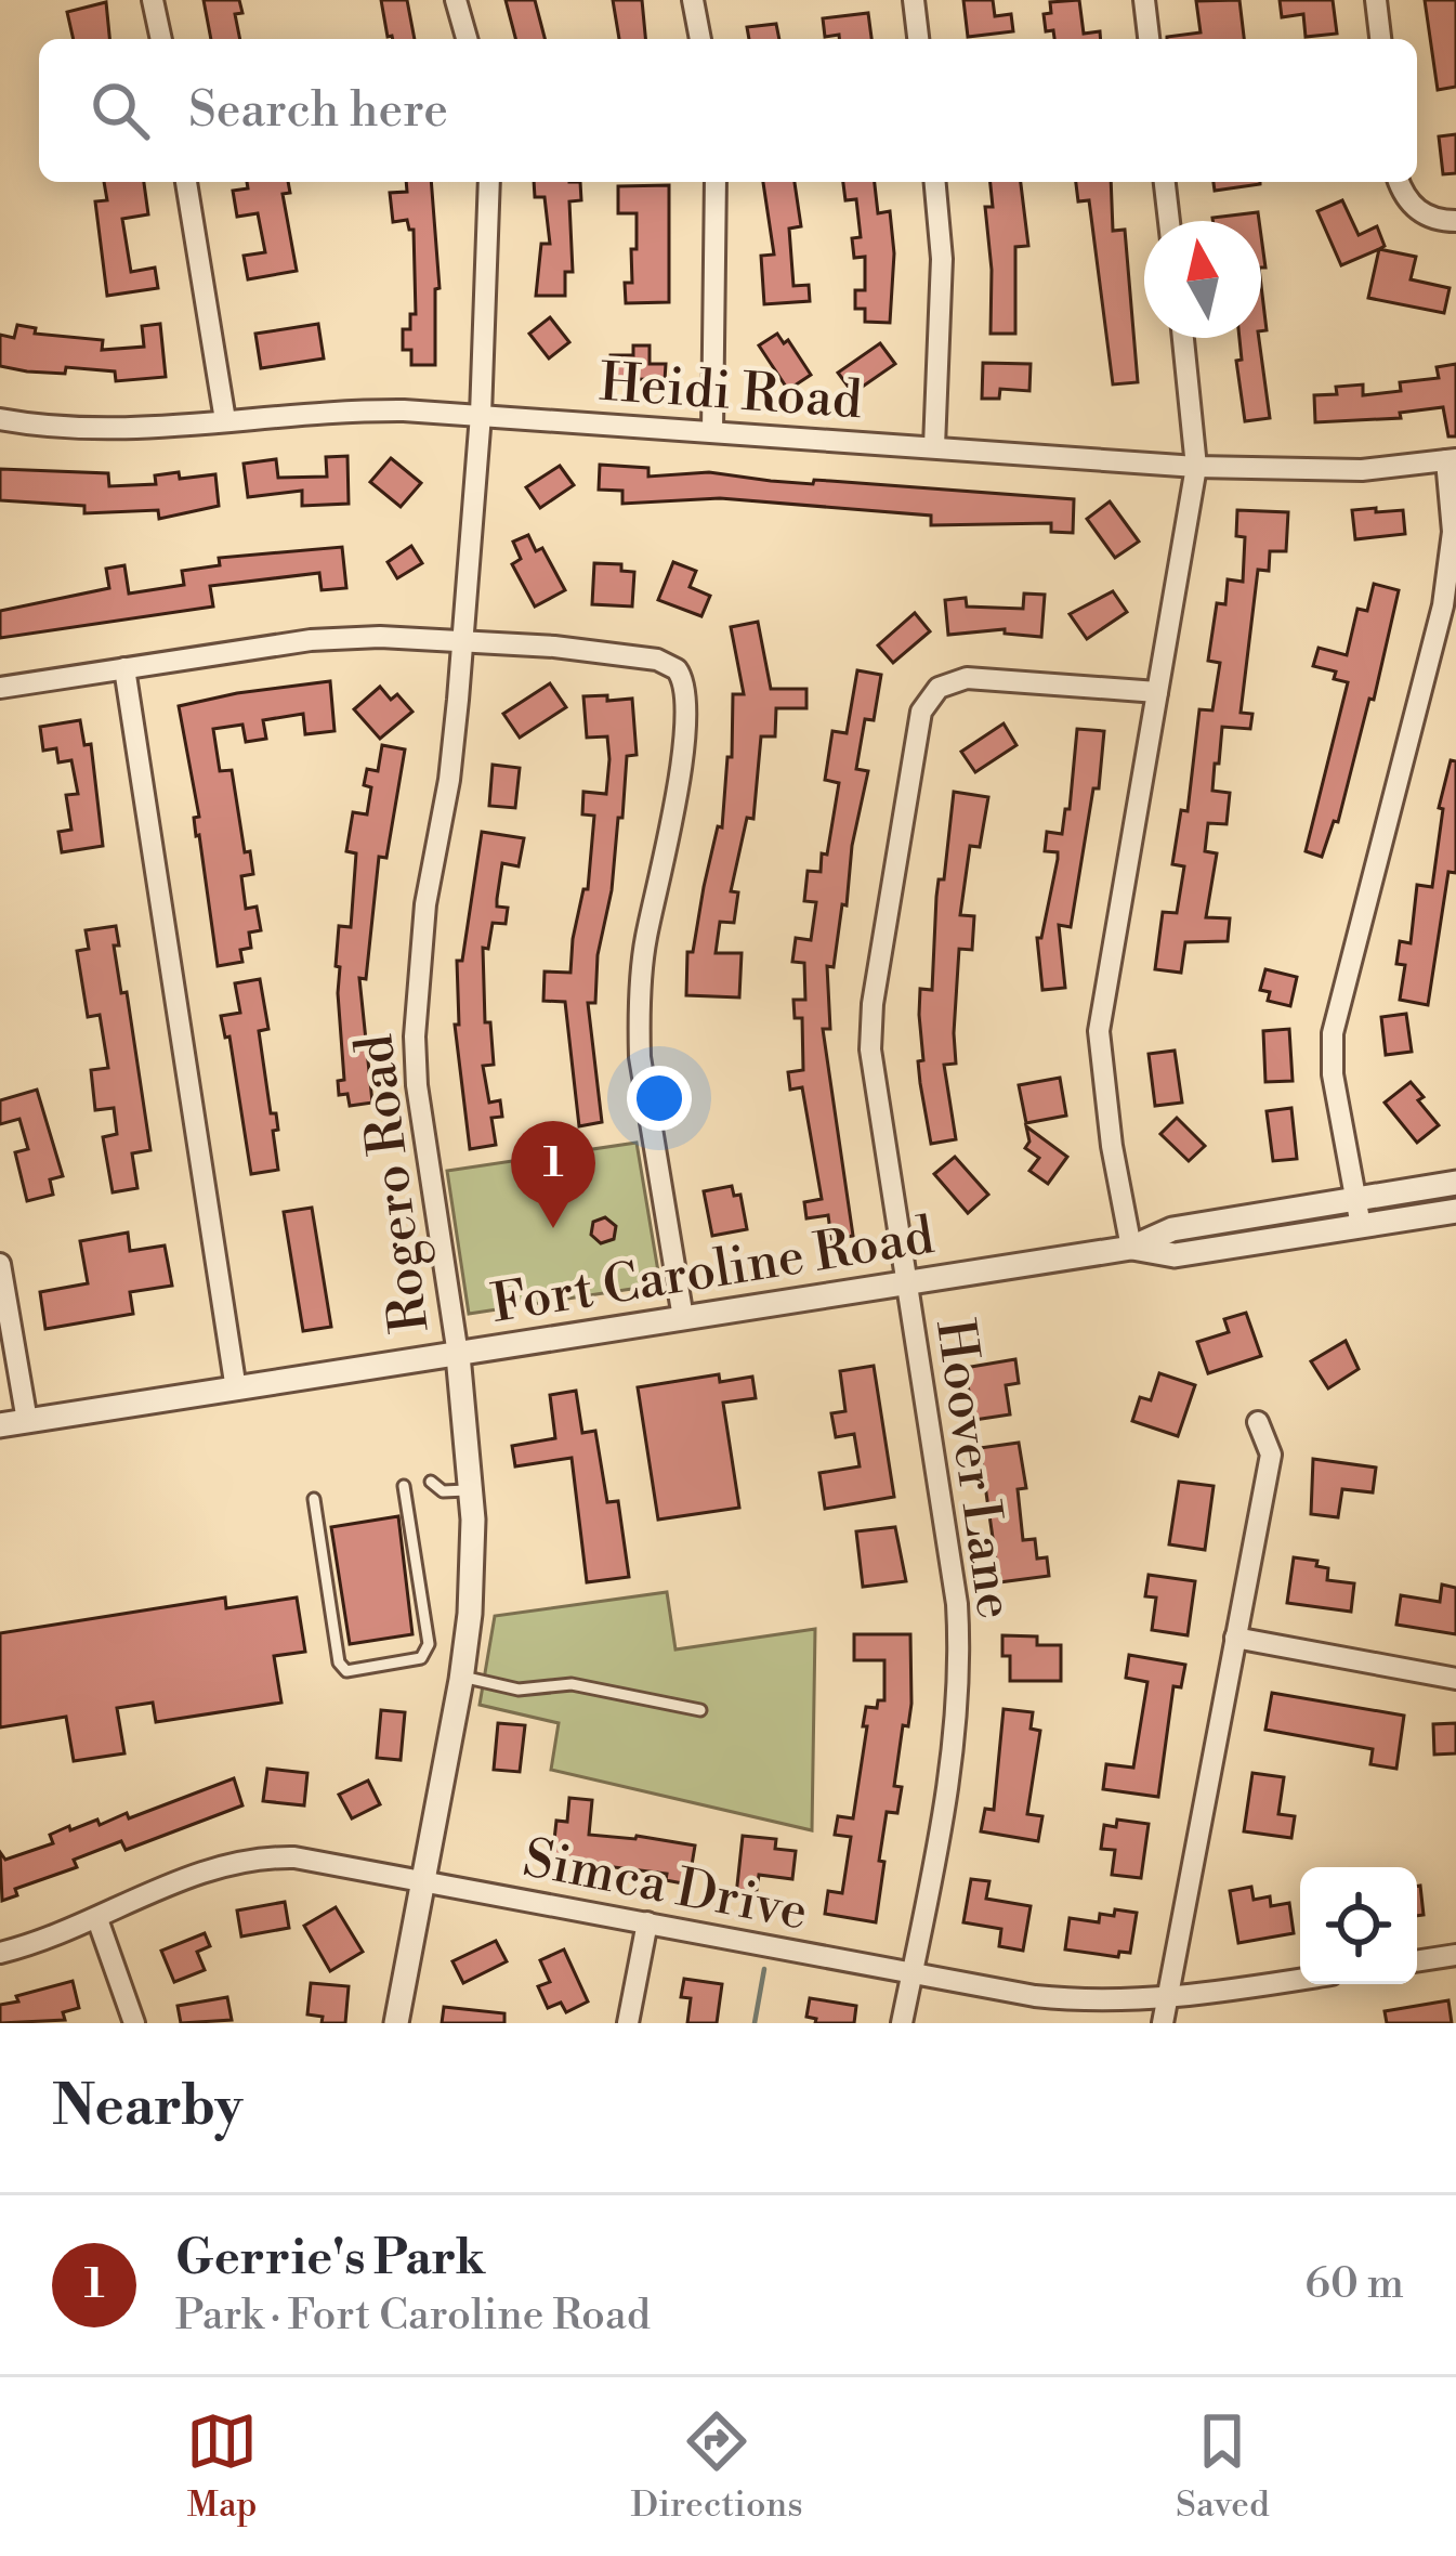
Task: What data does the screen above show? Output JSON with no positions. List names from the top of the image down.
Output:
{
  "streets": {
    "street": [
      "Heidi Road",
      "Rogero Road",
      "Fort Caroline Road",
      "Hoover Lane",
      "Simca Drive"
    ]
  },
  "crossings": [
    ["Heidi Road", "Rogero Road"],
    ["Rogero Road", "Fort Caroline Road"],
    ["Rogero Road", "Simca Drive"],
    ["Fort Caroline Road", "Hoover Lane"],
    ["Hoover Lane", "Simca Drive"]
  ],
  "north": "top",
  "page": {
    "search": "Search here",
    "pins": "1",
    "heading": "Nearby",
    "list": [
      {
        "mark": "1",
        "name": "Gerrie's Park",
        "note": "Park · Fort Caroline Road",
        "value": "60 m"
      }
    ],
    "nav": ["Map", "Directions", "Saved"]
  }
}
